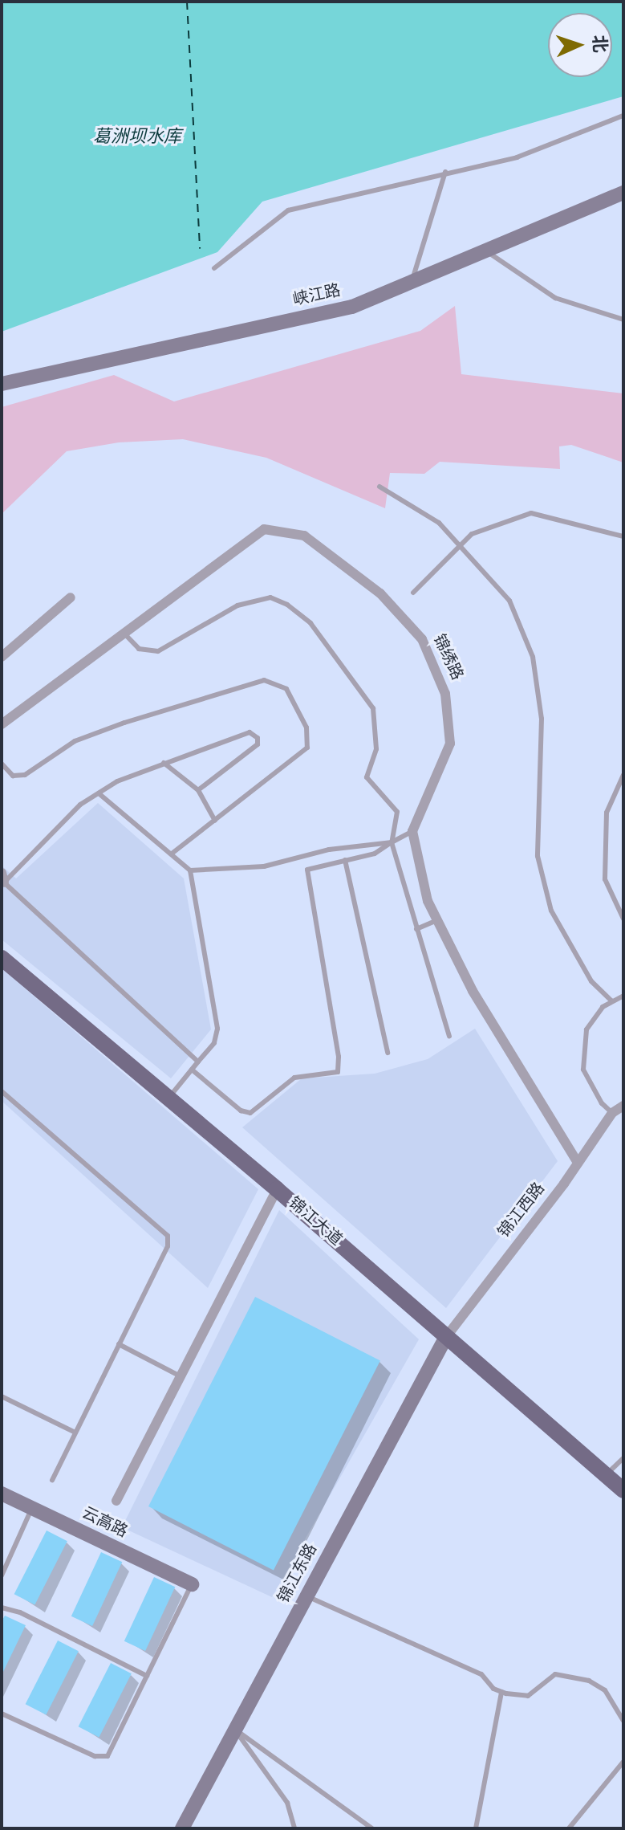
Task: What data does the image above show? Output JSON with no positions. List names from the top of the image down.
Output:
{
  "streets": {
    "main road": ["锦江大道"],
    "street": [
      "峡江路",
      "锦绣路",
      "锦江西路",
      "云高路",
      "锦江东路"
    ]
  },
  "crossings": [
    ["锦江西路", "锦江大道"],
    ["锦江西路", "锦江东路"],
    ["锦江大道", "锦江东路"]
  ],
  "water": ["葛洲坝水库"],
  "north": "right"
}
